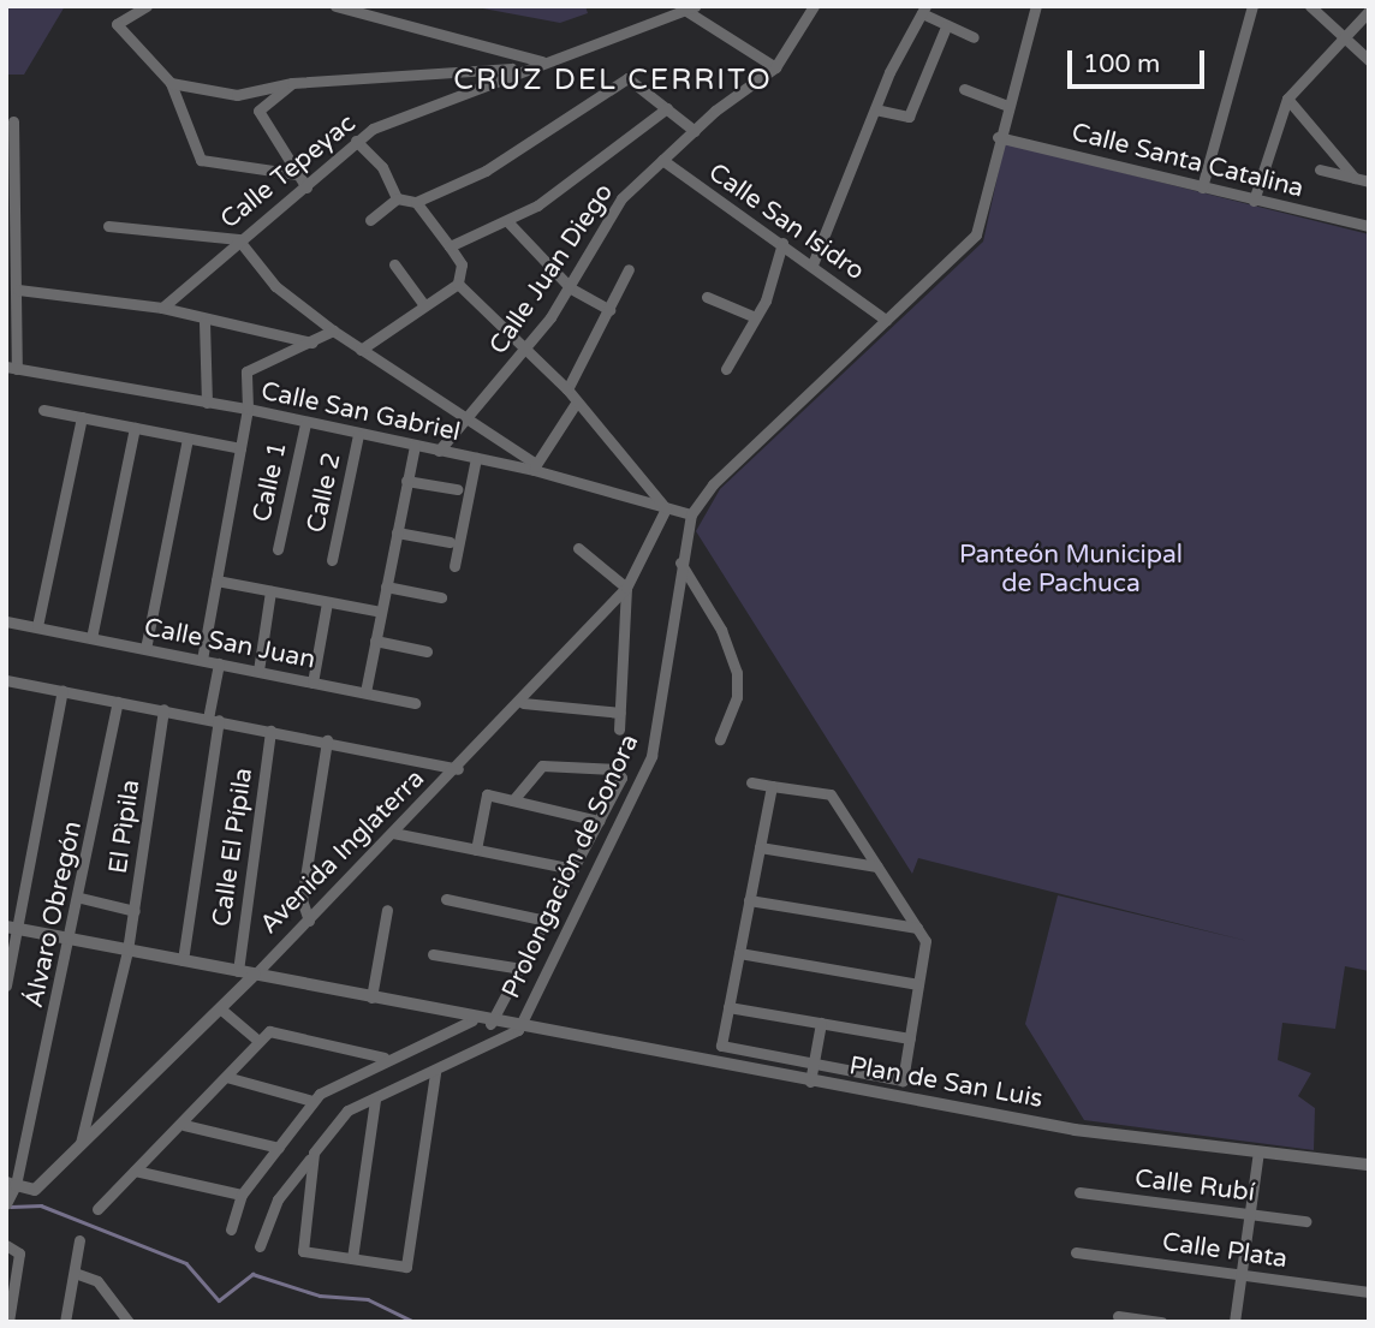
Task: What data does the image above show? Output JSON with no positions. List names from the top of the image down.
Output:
{
  "streets": {
    "street": [
      "Calle Santa Catalina",
      "Calle Tepeyac",
      "Calle San Isidro",
      "Calle Juan Diego",
      "Calle San Gabriel",
      "Calle 1",
      "Calle 2",
      "Calle San Juan",
      "El Pìpila",
      "Calle El Pípila",
      "Avenida Inglaterra",
      "Prolongación de Sonora",
      "Álvaro Obregón",
      "Plan de San Luis",
      "Calle Rubí",
      "Calle Plata"
    ]
  },
  "crossings": [
    ["Calle San Isidro", "Calle Juan Diego"],
    ["Calle Juan Diego", "Calle San Gabriel"],
    ["Calle San Gabriel", "Calle 1"],
    ["Calle San Gabriel", "Calle 2"],
    ["Calle San Gabriel", "Avenida Inglaterra"],
    ["Calle San Gabriel", "Prolongación de Sonora"],
    ["El Pìpila", "Avenida Inglaterra"],
    ["El Pìpila", "Plan de San Luis"],
    ["Calle El Pípila", "Plan de San Luis"],
    ["Avenida Inglaterra", "Álvaro Obregón"],
    ["Avenida Inglaterra", "Plan de San Luis"],
    ["Prolongación de Sonora", "Plan de San Luis"],
    ["Álvaro Obregón", "Plan de San Luis"]
  ],
  "districts": ["CRUZ DEL CERRITO"],
  "parks": ["Panteón Municipal de Pachuca"],
  "scale_bar": "100 m"
}
